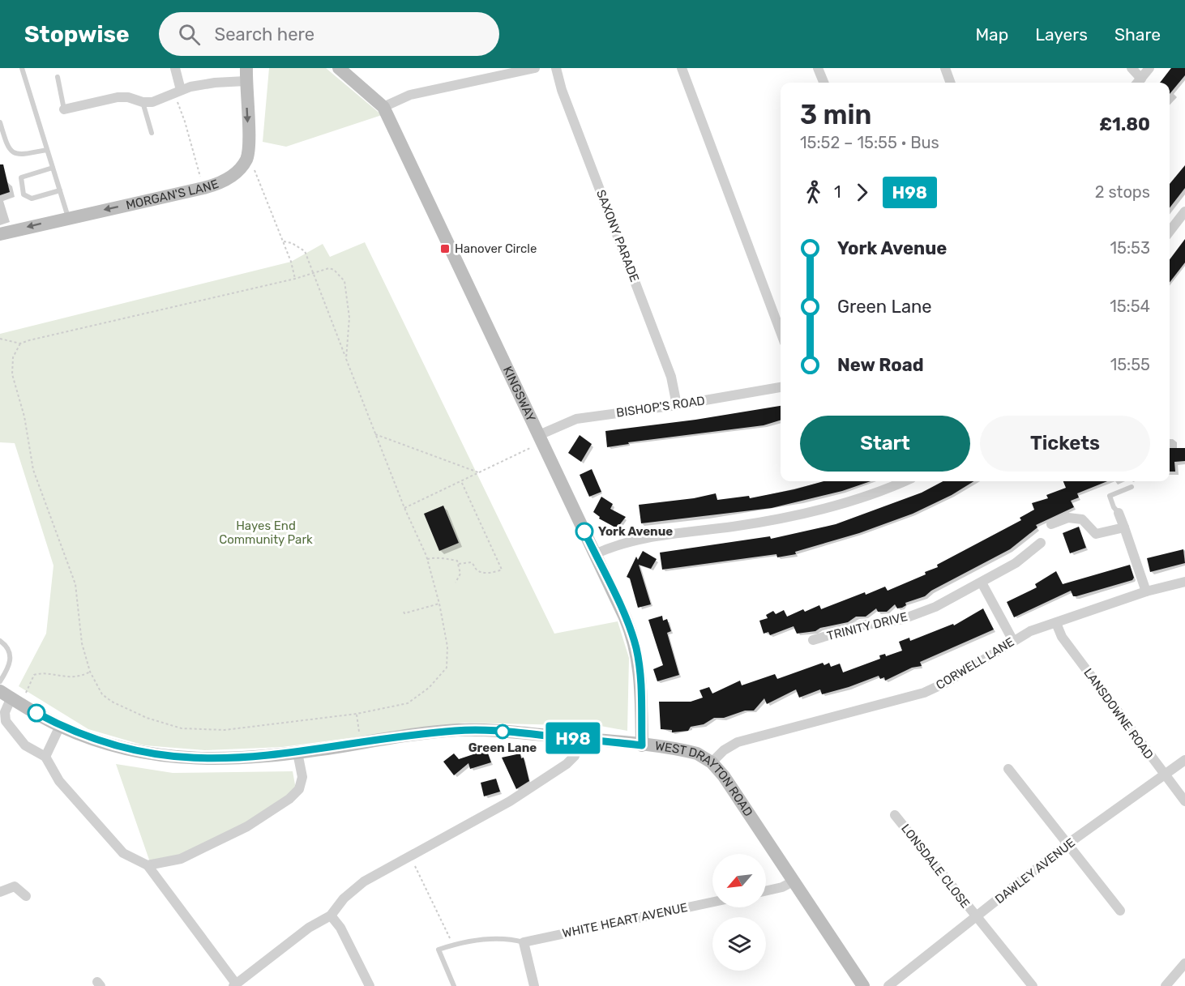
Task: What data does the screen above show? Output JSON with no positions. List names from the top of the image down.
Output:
{
  "streets": {
    "street": [
      "MORGAN'S LANE",
      "SAXONY PARADE",
      "KINGSWAY",
      "BISHOP'S ROAD",
      "TRINITY DRIVE",
      "CORWELL LANE",
      "LANSDOWNE ROAD",
      "WEST DRAYTON ROAD",
      "LONSDALE CLOSE",
      "DAWLEY AVENUE",
      "WHITE HEART AVENUE"
    ]
  },
  "crossings": [
    ["SAXONY PARADE", "BISHOP'S ROAD"],
    ["KINGSWAY", "BISHOP'S ROAD"],
    ["KINGSWAY", "WEST DRAYTON ROAD"],
    ["CORWELL LANE", "LANSDOWNE ROAD"],
    ["CORWELL LANE", "WEST DRAYTON ROAD"],
    ["LANSDOWNE ROAD", "DAWLEY AVENUE"],
    ["LONSDALE CLOSE", "DAWLEY AVENUE"]
  ],
  "parks": ["Hayes End Community Park"],
  "places": {
    "transit": ["Hanover Circle"],
    "other": ["York Avenue", "Green Lane"]
  },
  "lines": ["bus line H98"],
  "north": "bottom left",
  "page": {
    "header": "Stopwise",
    "search": "Search here",
    "nav": ["Map", "Layers", "Share"],
    "on_map": "H98",
    "heading": ["3 min", "15:52 – 15:55 · Bus", "£1.80"],
    "legs": ["1", "H98", "2 stops"],
    "list": [
      {
        "name": "York Avenue",
        "value": "15:53"
      },
      {
        "name": "Green Lane",
        "value": "15:54"
      },
      {
        "name": "New Road",
        "value": "15:55"
      }
    ],
    "buttons": ["Start", "Tickets"]
  }
}
